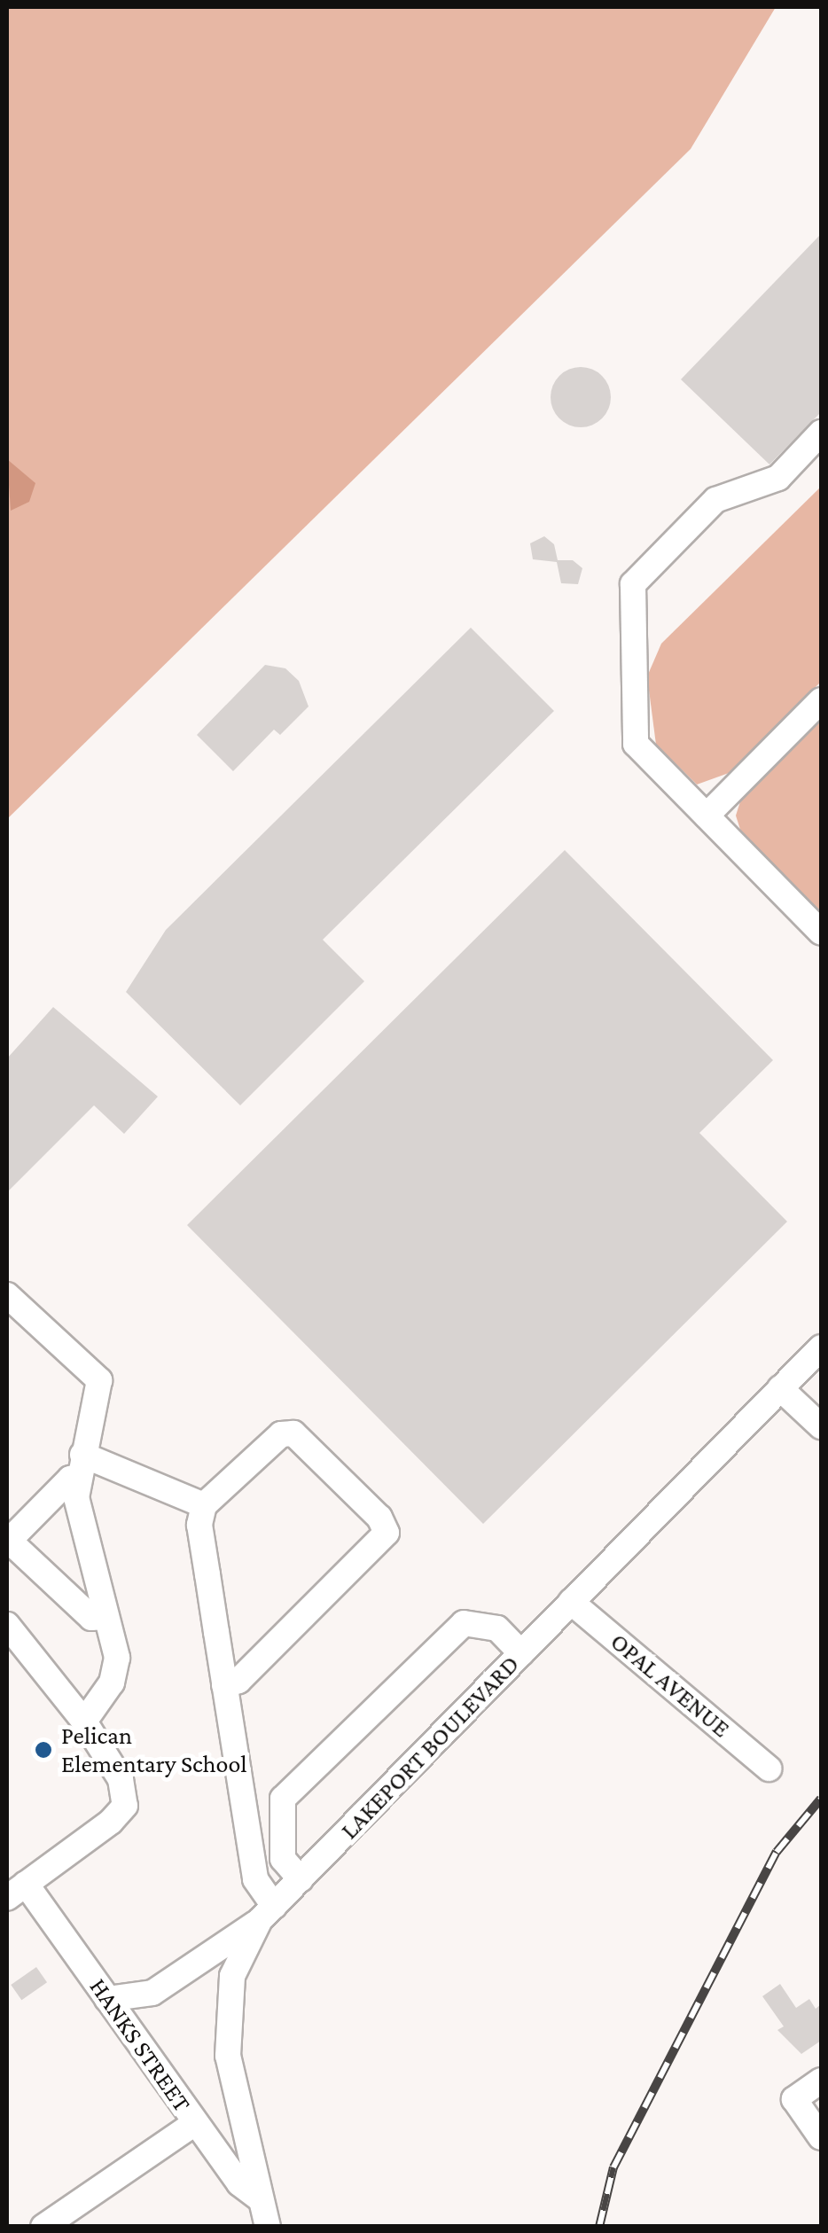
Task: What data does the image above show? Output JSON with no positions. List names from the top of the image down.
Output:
{
  "streets": {
    "street": ["OPAL AVENUE", "LAKEPORT BOULEVARD", "HANKS STREET"]
  },
  "crossings": [
    ["OPAL AVENUE", "LAKEPORT BOULEVARD"],
    ["LAKEPORT BOULEVARD", "HANKS STREET"]
  ],
  "places": ["Pelican Elementary School"]
}
